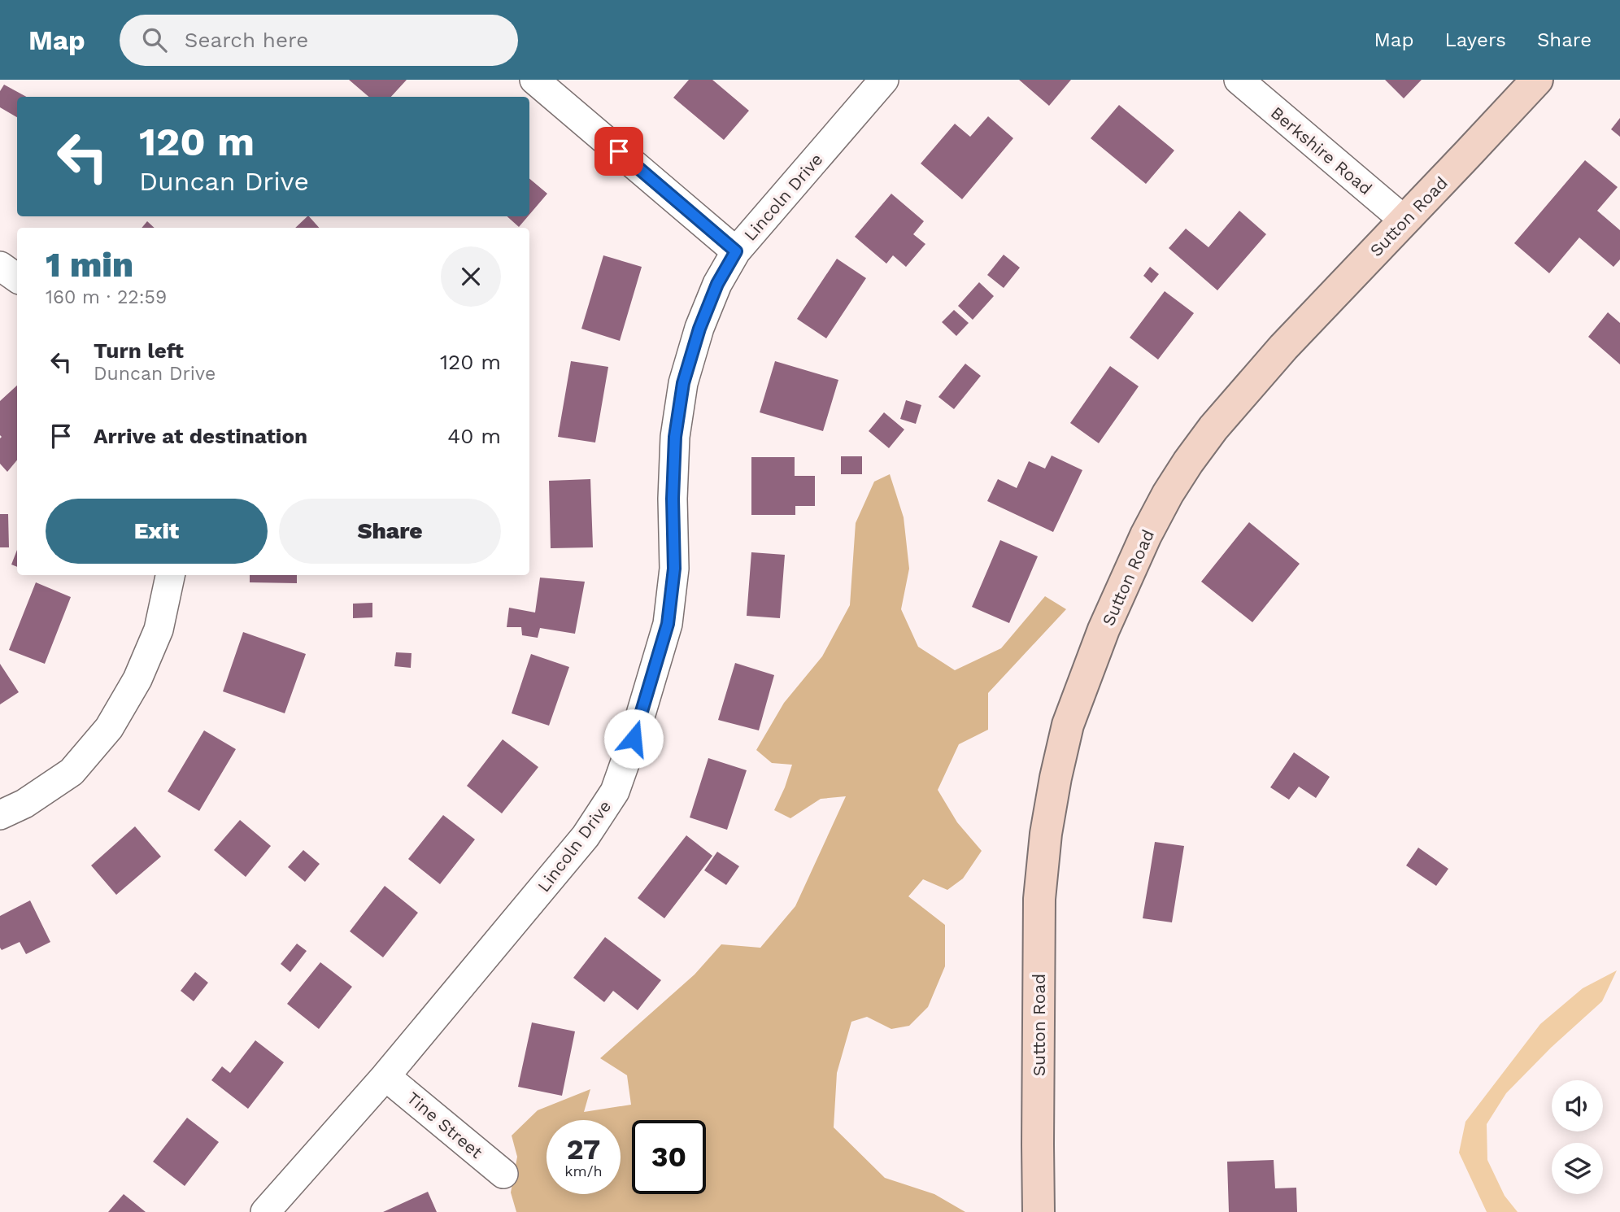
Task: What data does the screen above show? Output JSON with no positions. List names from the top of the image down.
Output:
{
  "streets": {
    "street": [
      "Berkshire Road",
      "Lincoln Drive",
      "Sutton Road",
      "Tine Street"
    ]
  },
  "crossings": [
    ["Berkshire Road", "Sutton Road"],
    ["Lincoln Drive", "Tine Street"]
  ],
  "page": {
    "header": "Map",
    "search": "Search here",
    "nav": ["Map", "Layers", "Share"],
    "turn": ["120 m", "Duncan Drive"],
    "heading": ["1 min", "160 m · 22:59"],
    "list": [
      {
        "name": "Turn left",
        "note": "Duncan Drive",
        "value": "120 m"
      },
      {
        "name": "Arrive at destination",
        "value": "40 m"
      }
    ],
    "buttons": ["Exit", "Share"],
    "speed": "27 km/h",
    "limit": "30"
  }
}
